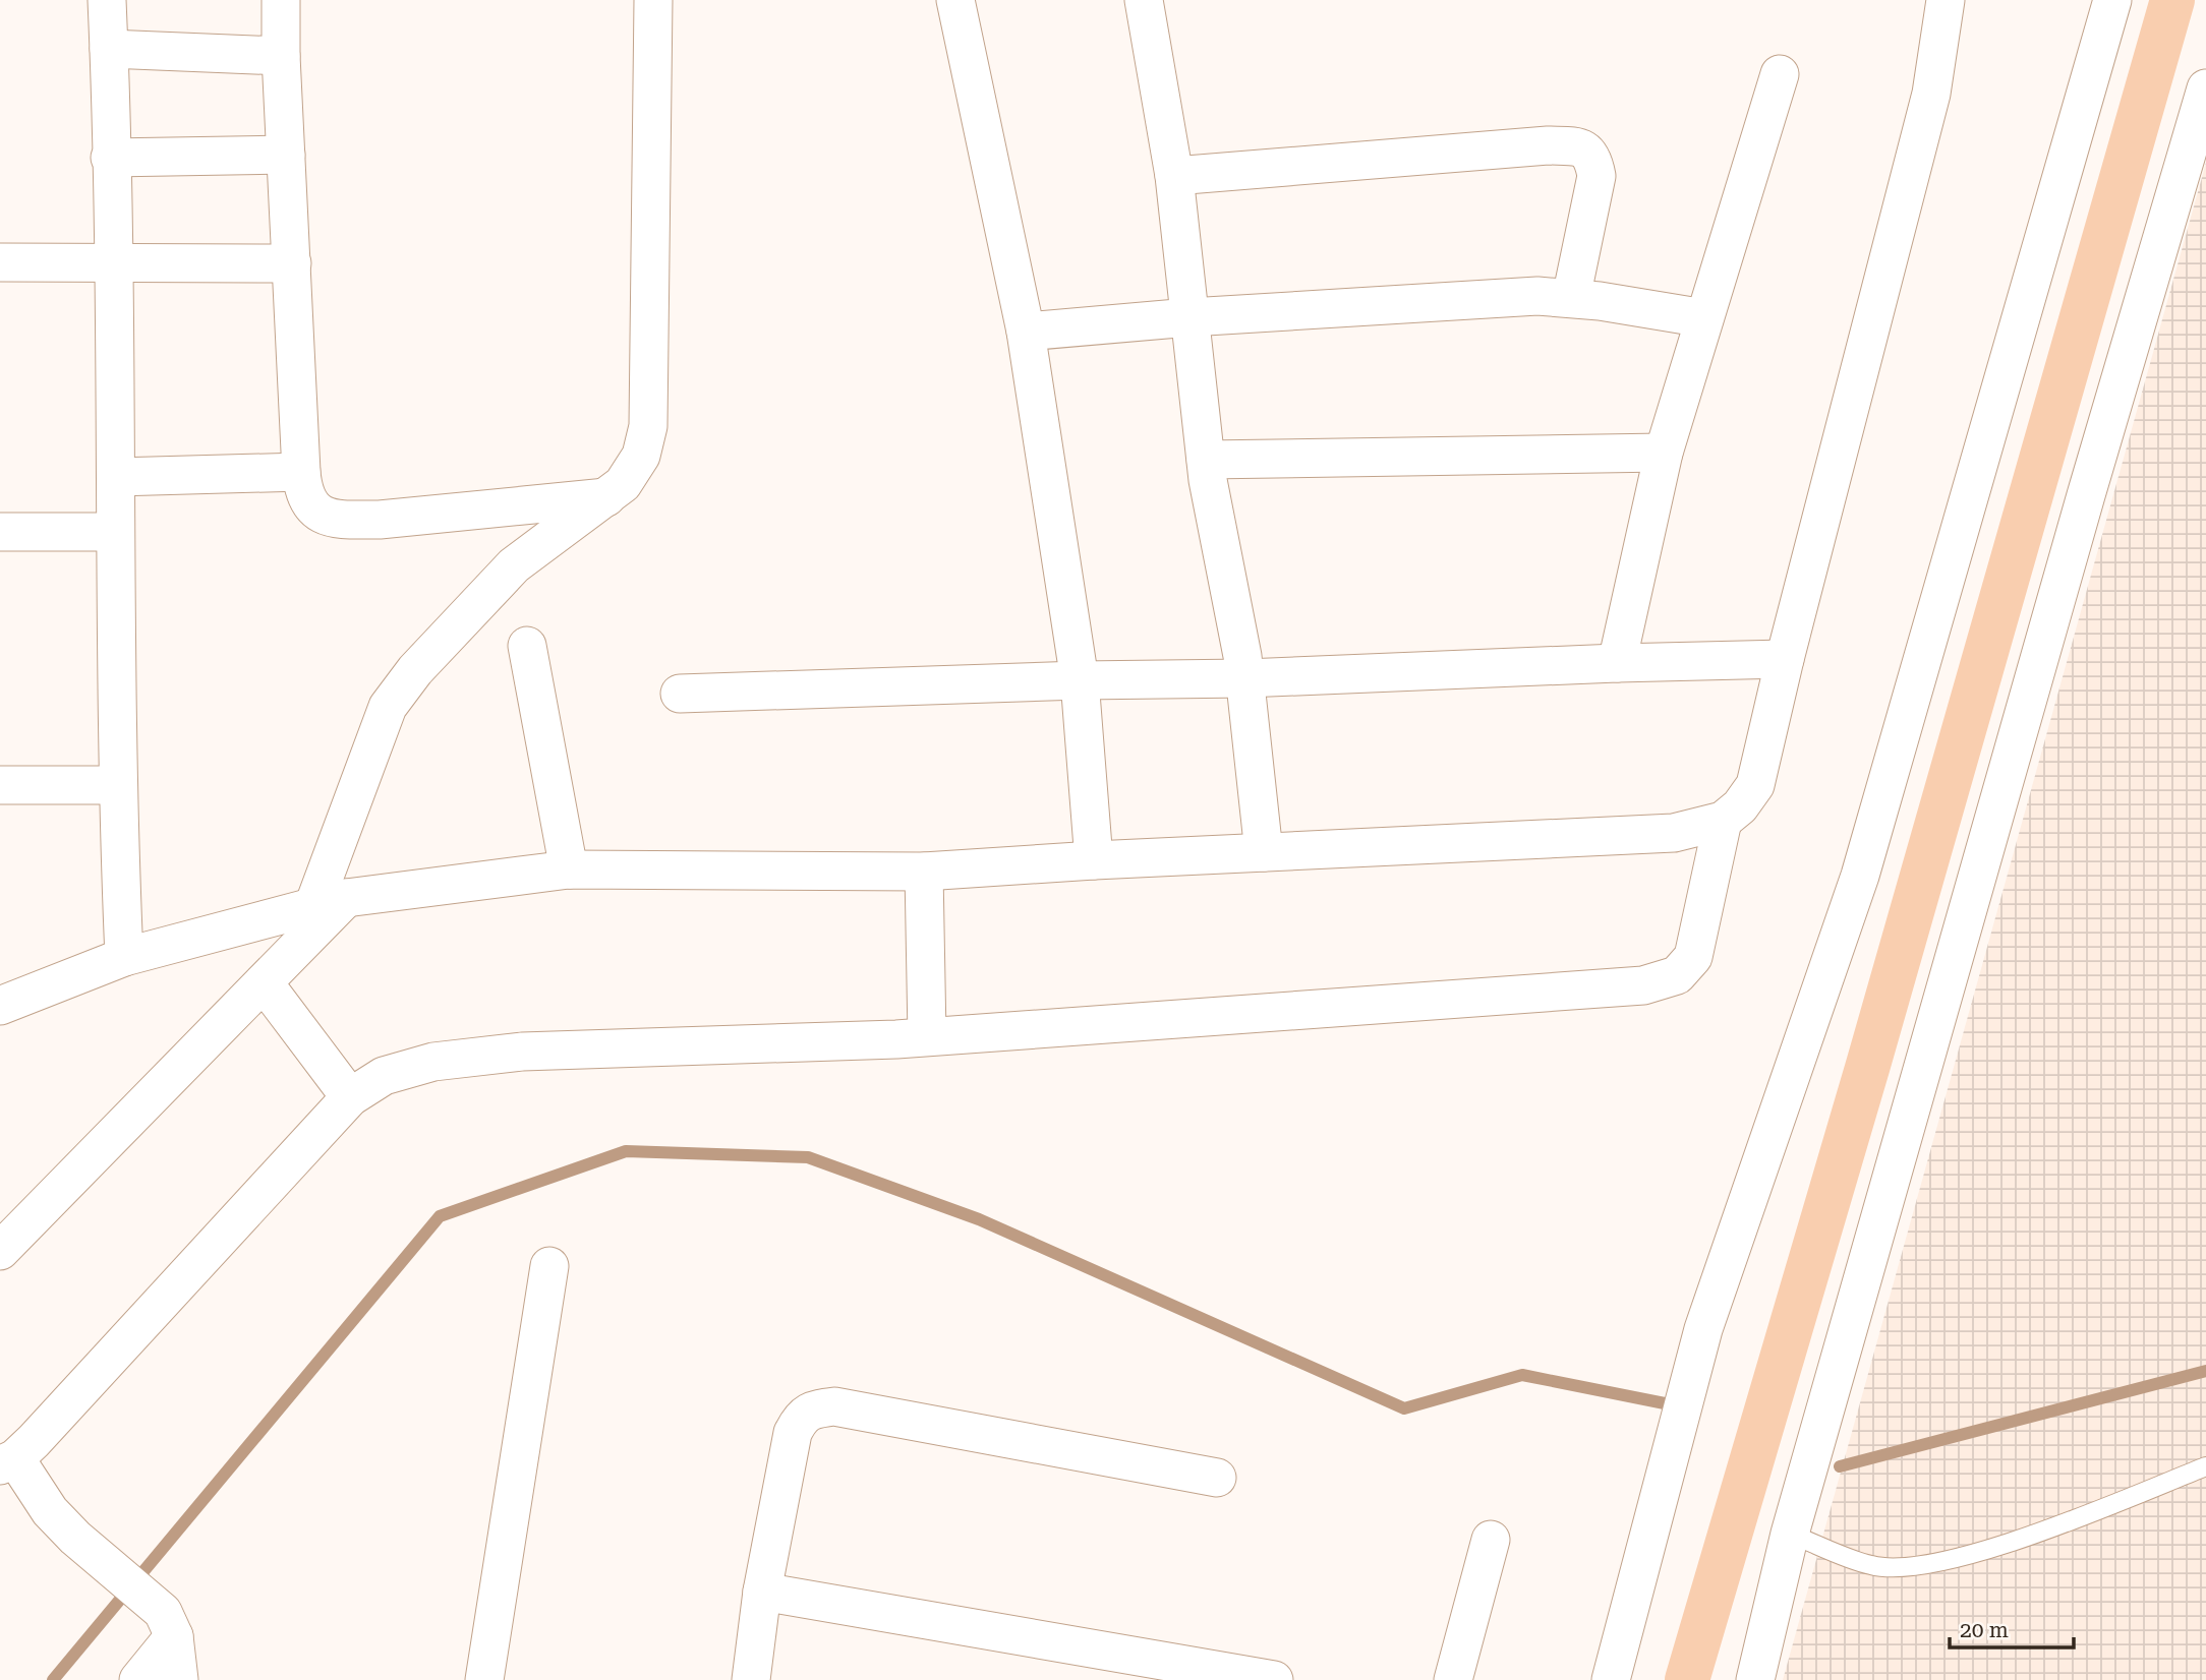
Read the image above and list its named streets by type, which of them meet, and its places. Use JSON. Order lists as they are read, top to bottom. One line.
{"scale_bar":"20 m"}
